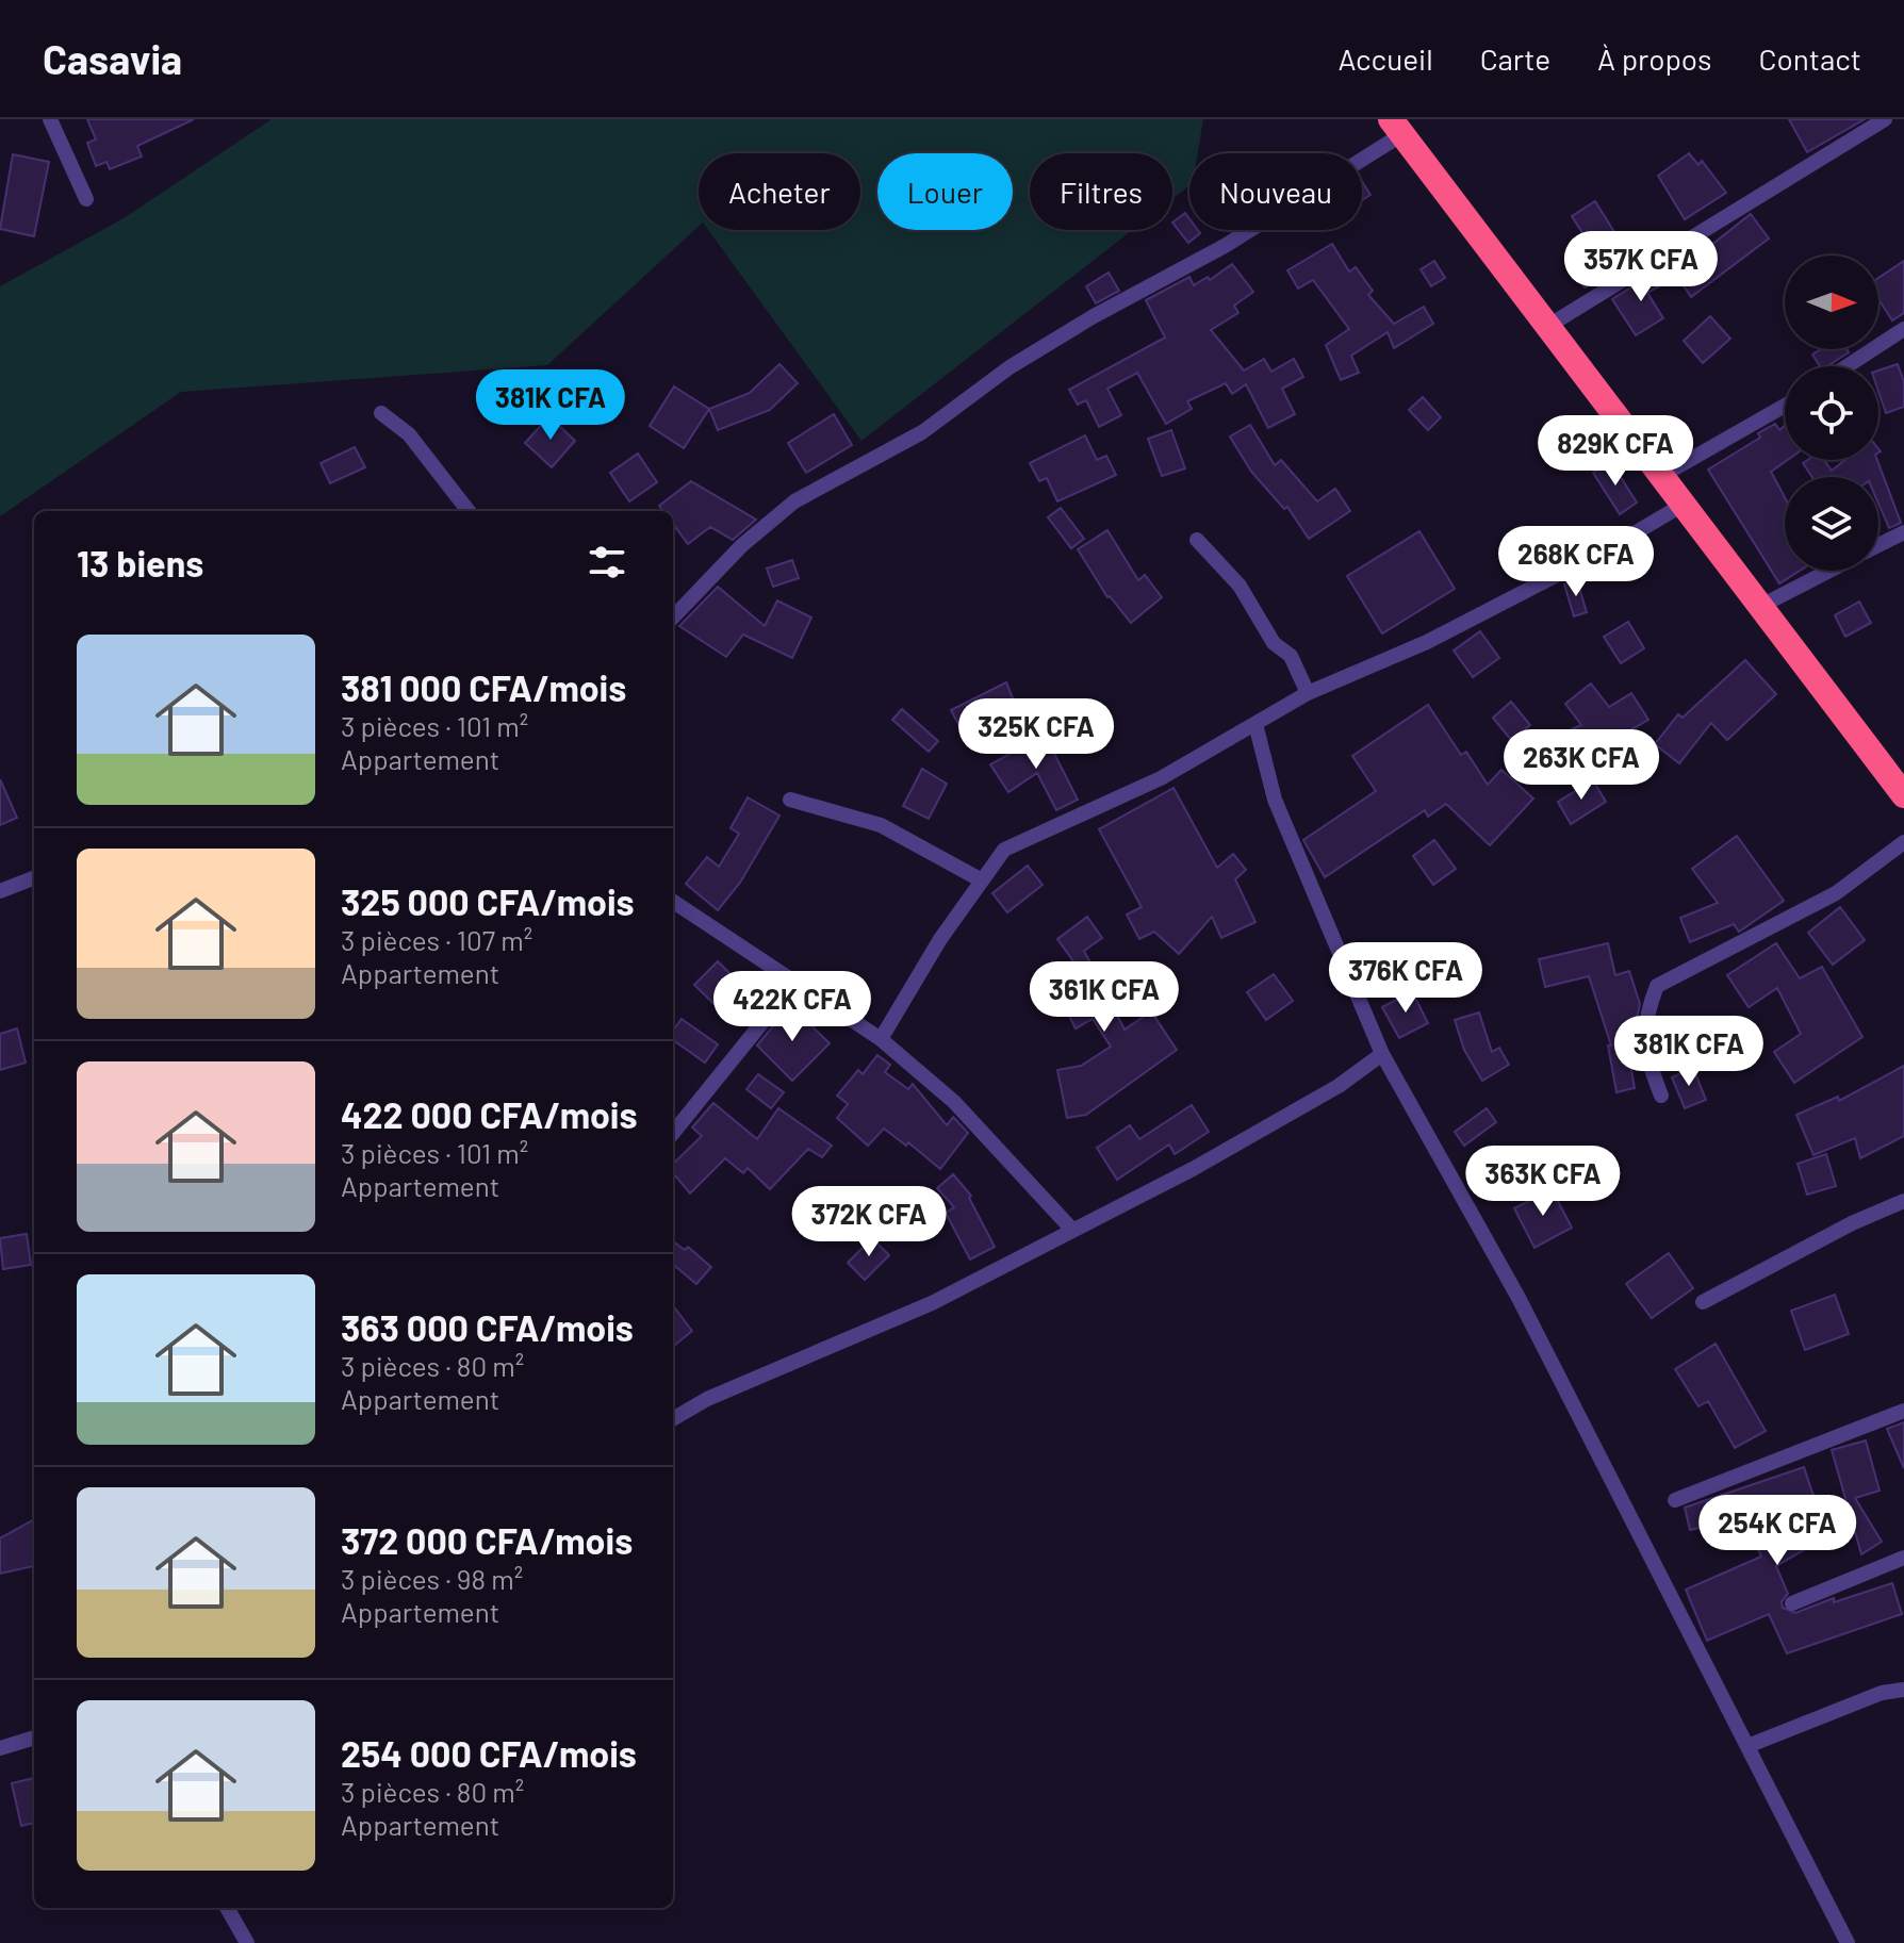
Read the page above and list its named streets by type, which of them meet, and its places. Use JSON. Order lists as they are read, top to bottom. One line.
{"north":"right","page":{"header":"Casavia","nav":["Accueil","Carte","À propos","Contact"],"chip":["Acheter","Louer","Filtres","Nouveau"],"price":["357K CFA","381K CFA","829K CFA","268K CFA","325K CFA","263K CFA","376K CFA","361K CFA","422K CFA","381K CFA","363K CFA","372K CFA","254K CFA"],"heading":"13 biens","list":[{"name":"381 000 CFA/mois","note":"3 pièces · 101 m² · Appartement"},{"name":"325 000 CFA/mois","note":"3 pièces · 107 m² · Appartement"},{"name":"422 000 CFA/mois","note":"3 pièces · 101 m² · Appartement"},{"name":"363 000 CFA/mois","note":"3 pièces · 80 m² · Appartement"},{"name":"372 000 CFA/mois","note":"3 pièces · 98 m² · Appartement"},{"name":"254 000 CFA/mois","note":"3 pièces · 80 m² · Appartement"}]}}
